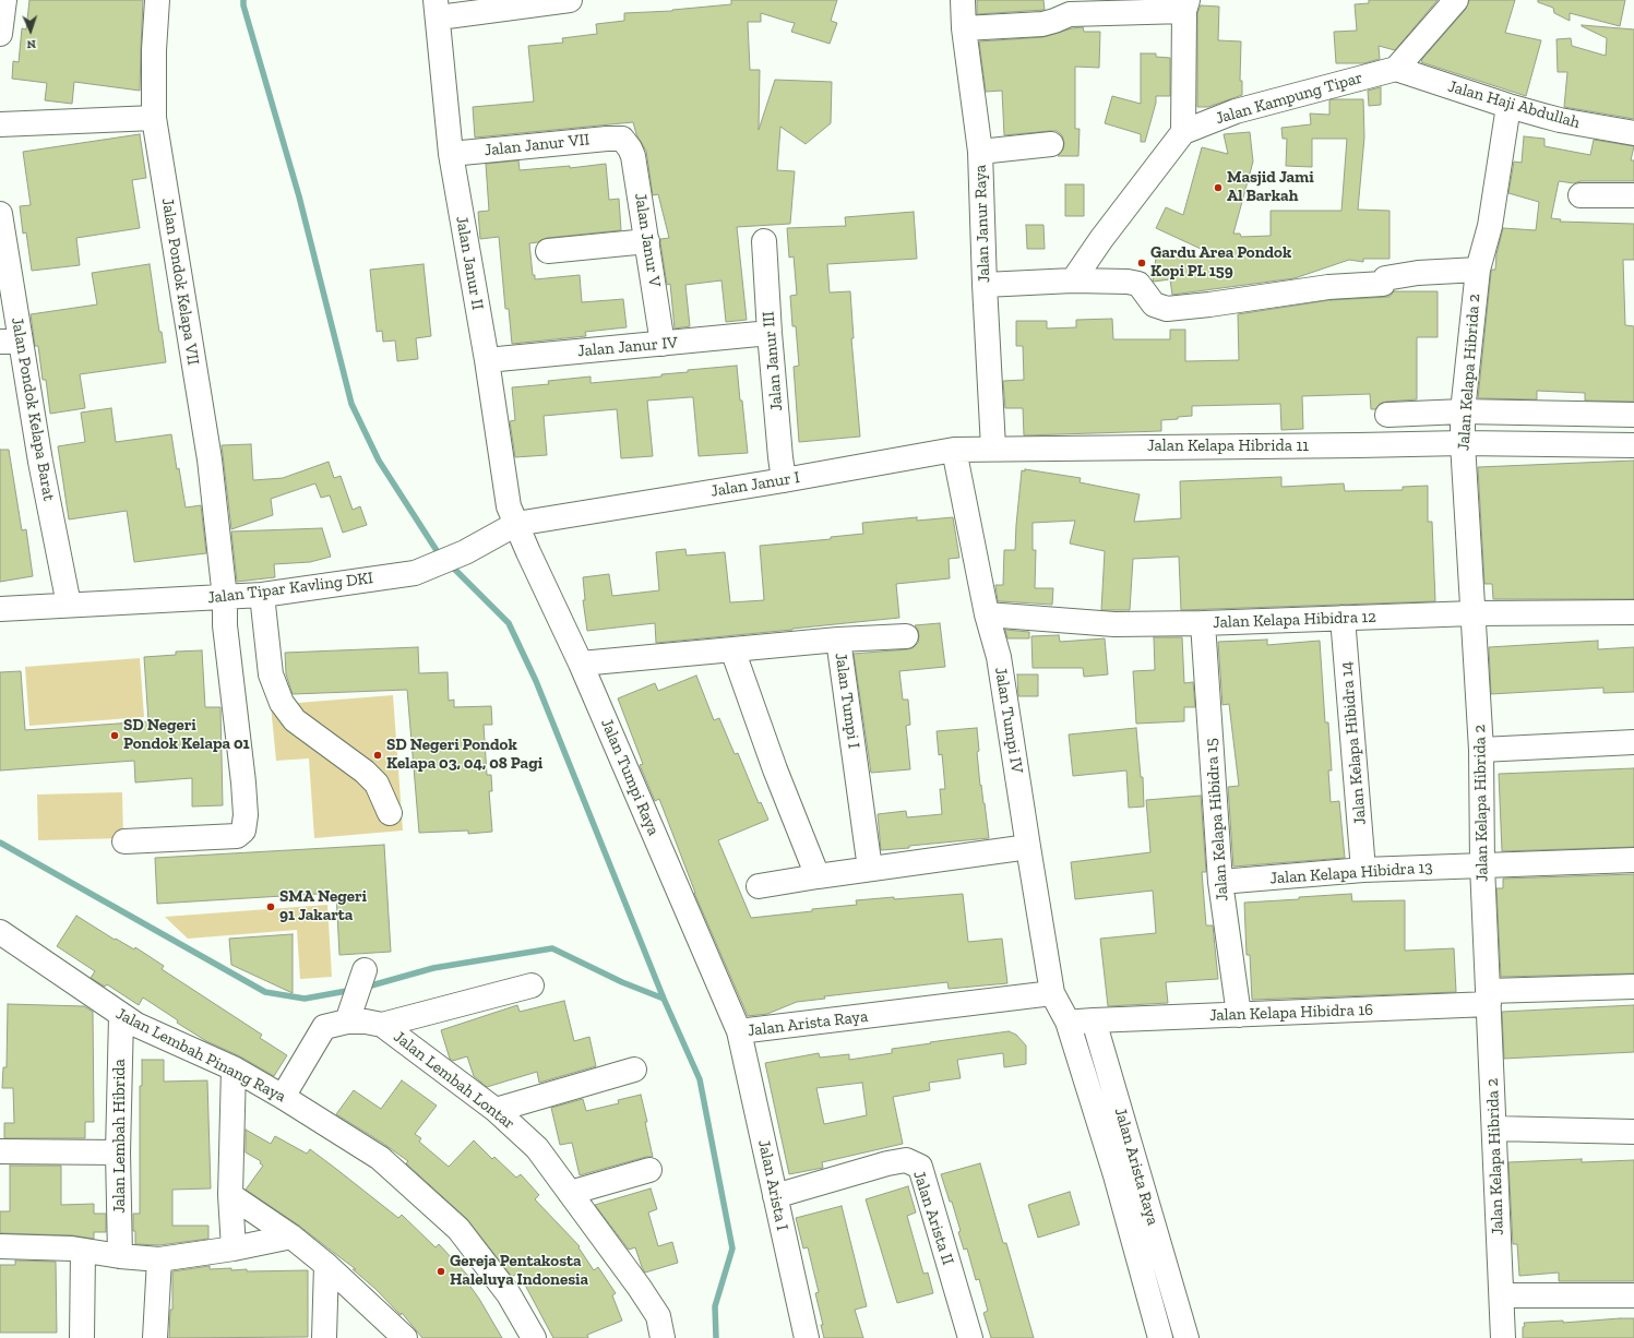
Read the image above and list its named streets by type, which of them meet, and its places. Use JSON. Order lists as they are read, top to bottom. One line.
{"streets":{"street":["Jalan Kampung Tipar","Jalan Haji Abdullah","Jalan Janur VII","Jalan Janur Raya","Jalan Janur V","Jalan Janur II","Jalan Pondok Kelapa VII","Jalan Janur IV","Jalan Janur III","Jalan Kelapa Hibrida 2","Jalan Pondok Kelapa Barat","Jalan Kelapa Hibrida 11","Jalan Janur I","Jalan Tipar Kavling DKI","Jalan Kelapa Hibidra 12","Jalan Tumpi I","Jalan Tumpi IV","Jalan Kelapa Hibidra 14","Jalan Tumpi Raya","Jalan Kelapa Hibidra 15","Jalan Kelapa Hibidra 13","Jalan Kelapa Hibidra 16","Jalan Arista Raya","Jalan Lembah Pinang Raya","Jalan Lembah Lontar","Jalan Lembah Hibrida","Jalan Arista I","Jalan Arista II"]},"crossings":[["Jalan Kampung Tipar","Jalan Haji Abdullah"],["Jalan Haji Abdullah","Jalan Kelapa Hibrida 2"],["Jalan Janur VII","Jalan Janur V"],["Jalan Janur VII","Jalan Janur II"],["Jalan Janur Raya","Jalan Kelapa Hibrida 11"],["Jalan Janur Raya","Jalan Janur I"],["Jalan Janur V","Jalan Janur IV"],["Jalan Janur II","Jalan Janur IV"],["Jalan Janur II","Jalan Janur I"],["Jalan Janur II","Jalan Tipar Kavling DKI"],["Jalan Janur II","Jalan Tumpi Raya"],["Jalan Pondok Kelapa VII","Jalan Tipar Kavling DKI"],["Jalan Janur IV","Jalan Janur III"],["Jalan Janur III","Jalan Janur I"],["Jalan Kelapa Hibrida 2","Jalan Kelapa Hibrida 11"],["Jalan Kelapa Hibrida 2","Jalan Kelapa Hibidra 12"],["Jalan Kelapa Hibrida 2","Jalan Kelapa Hibidra 13"],["Jalan Kelapa Hibrida 2","Jalan Kelapa Hibidra 16"],["Jalan Pondok Kelapa Barat","Jalan Tipar Kavling DKI"],["Jalan Kelapa Hibrida 11","Jalan Janur I"],["Jalan Janur I","Jalan Tipar Kavling DKI"],["Jalan Janur I","Jalan Tumpi IV"],["Jalan Janur I","Jalan Tumpi Raya"],["Jalan Tipar Kavling DKI","Jalan Tumpi Raya"],["Jalan Kelapa Hibidra 12","Jalan Tumpi IV"],["Jalan Kelapa Hibidra 12","Jalan Kelapa Hibidra 14"],["Jalan Kelapa Hibidra 12","Jalan Kelapa Hibidra 15"],["Jalan Tumpi I","Jalan Tumpi Raya"],["Jalan Tumpi IV","Jalan Arista Raya"],["Jalan Kelapa Hibidra 14","Jalan Kelapa Hibidra 13"],["Jalan Tumpi Raya","Jalan Arista Raya"],["Jalan Tumpi Raya","Jalan Arista I"],["Jalan Kelapa Hibidra 15","Jalan Kelapa Hibidra 13"],["Jalan Kelapa Hibidra 15","Jalan Kelapa Hibidra 16"],["Jalan Kelapa Hibidra 16","Jalan Arista Raya"],["Jalan Arista Raya","Jalan Arista I"],["Jalan Lembah Pinang Raya","Jalan Lembah Lontar"],["Jalan Lembah Pinang Raya","Jalan Lembah Hibrida"],["Jalan Arista I","Jalan Arista II"]],"places":["Masjid Jami Al Barkah","Gardu Area Pondok Kopi PL 159","SD Negeri Pondok Kelapa 01","SD Negeri Pondok Kelapa 03, 04, 08 Pagi","SMA Negeri 91 Jakarta","Gereja Pentakosta Haleluya Indonesia"],"north":"bottom"}
